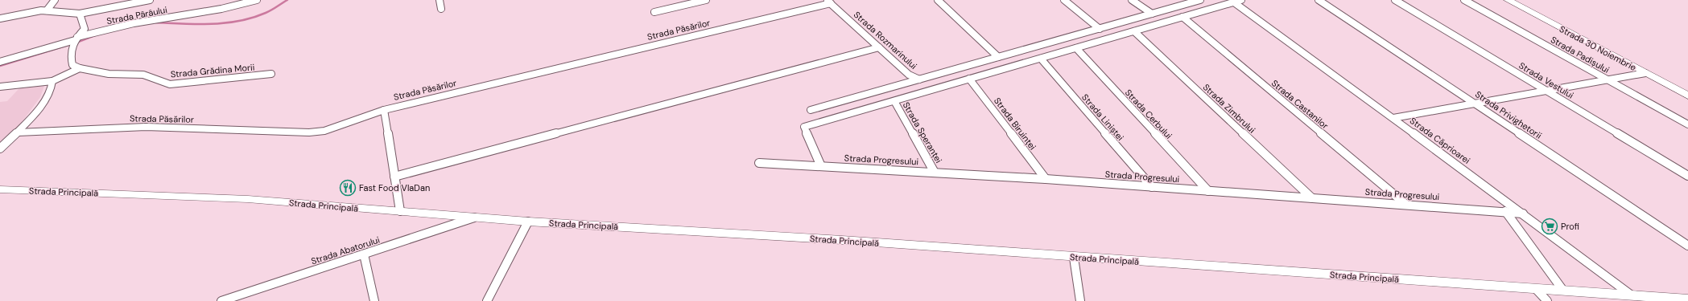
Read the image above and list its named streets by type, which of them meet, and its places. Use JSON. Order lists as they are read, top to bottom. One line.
{"streets":{"main road":["Strada 30 Noiembrie","Strada Principală"],"street":["Strada Pârâului","Strada Păsărilor","Strada Rozmarinului","Strada Padișului","Strada Grădina Morii","Strada Vestului","Strada Castanilor","Strada Zimbrului","Strada Cerbului","Strada Privighetorii","Strada Liniștei","Strada Biruinței","Strada Speranței","Strada Căprioarei","Strada Progresului","Strada Abatorului"]},"crossings":[["Strada Păsărilor","Strada Rozmarinului"],["Strada Castanilor","Strada Progresului"],["Strada Zimbrului","Strada Progresului"],["Strada Cerbului","Strada Progresului"],["Strada Liniștei","Strada Progresului"],["Strada Biruinței","Strada Progresului"],["Strada Speranței","Strada Progresului"],["Strada Căprioarei","Strada Progresului"],["Strada Căprioarei","Strada Principală"],["Strada Principală","Strada Abatorului"]],"places":{"restaurant":["Fast Food VlaDan"],"supermarket":["Profi"]}}
